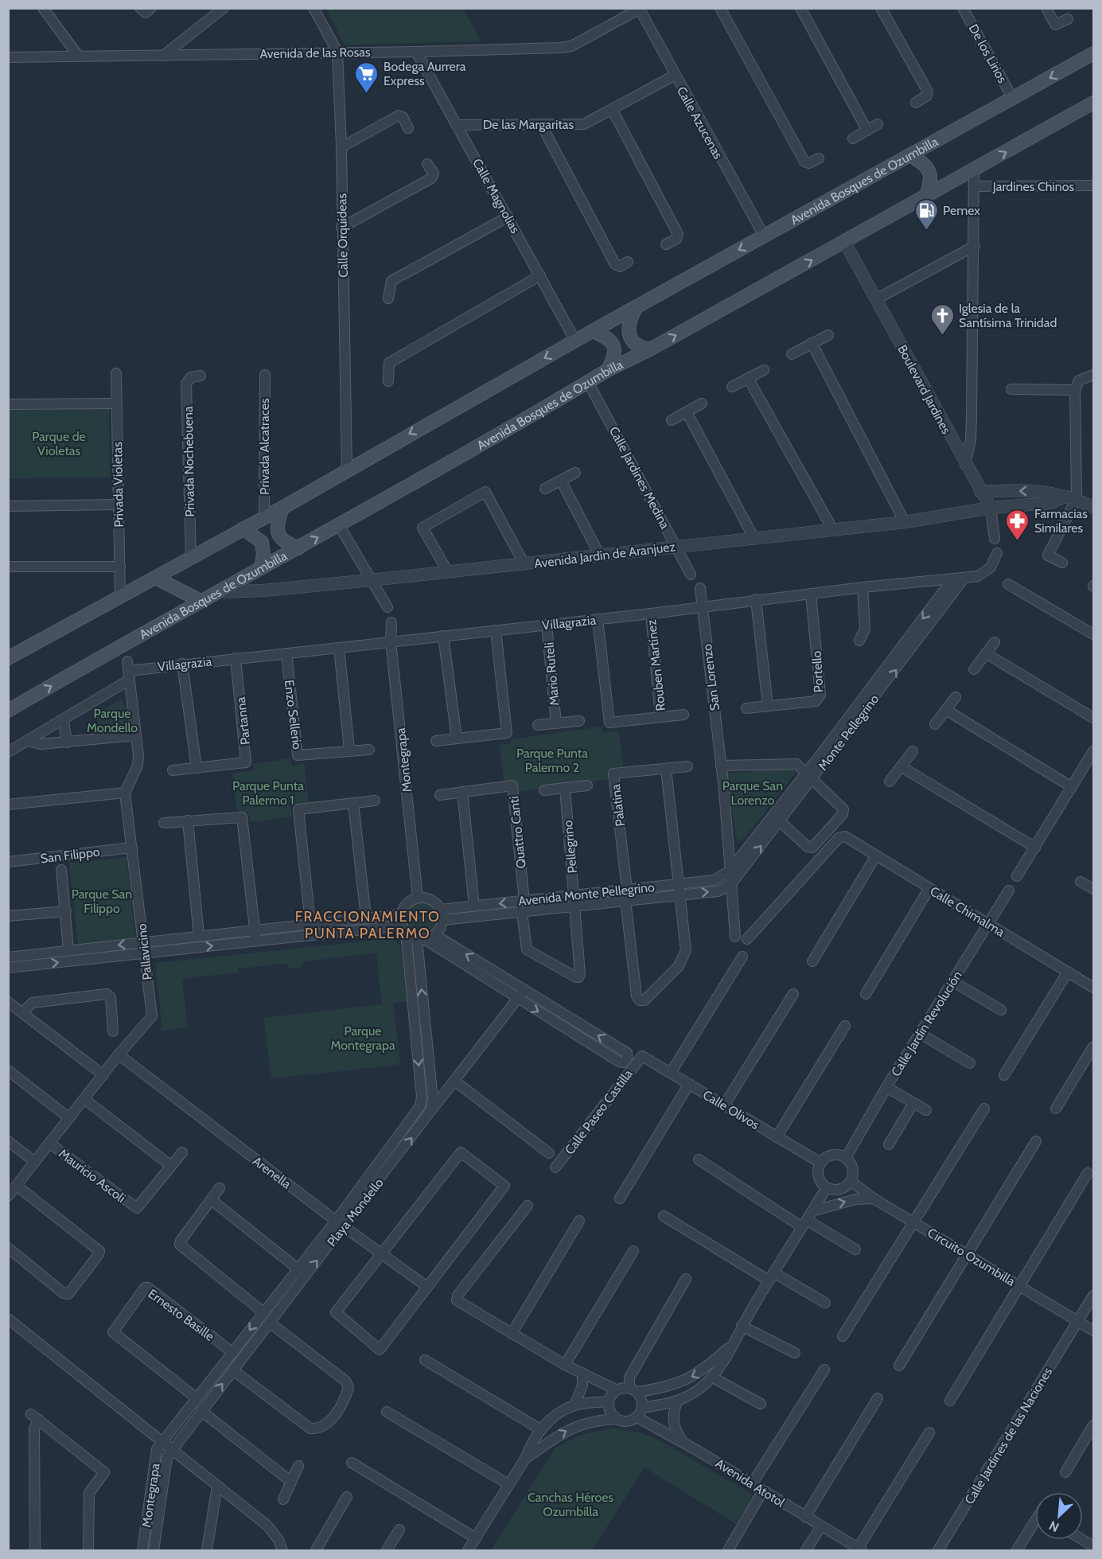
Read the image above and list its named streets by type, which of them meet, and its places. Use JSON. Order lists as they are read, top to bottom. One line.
{"streets":{"main road":["Avenida Bosques de Ozumbilla"],"street":["Avenida de las Rosas","De los Lirios","Calle Azucenas","De las Margaritas","Jardines Chinos","Calle Magnolias","Calle Orquídeas","Boulevard Jardines","Privada Alcatraces","Privada Nochebuena","Calle Jardines Medina","Privada Violetas","Avenida Jardín de Aranjuez","Villagrazia","Rouben Martínez","Portello","Mario Ruteli","San Lorenzo","Enzo Sellerio","Partanna","Monte Pellegrino","Montegrapa","Palatina","Quattro Canti","Pellegrino","San Filippo","Avenida Monte Pellegrino","Calle Chimalma","Pallavicino","Calle Jardín Revolución","Calle Olivos","Calle Paseo Castilla","Arenella","Mauricio Ascoli","Playa Mondello","Circuito Ozumbilla","Ernesto Basille","Calle Jardines de las Naciones","Avenida Atotol"]},"crossings":[["Avenida de las Rosas","Calle Azucenas"],["Avenida de las Rosas","Calle Magnolias"],["Avenida de las Rosas","Calle Orquídeas"],["De los Lirios","Avenida Bosques de Ozumbilla"],["Calle Azucenas","De las Margaritas"],["Calle Azucenas","Avenida Bosques de Ozumbilla"],["De las Margaritas","Calle Magnolias"],["Avenida Bosques de Ozumbilla","Calle Magnolias"],["Avenida Bosques de Ozumbilla","Calle Orquídeas"],["Avenida Bosques de Ozumbilla","Boulevard Jardines"],["Avenida Bosques de Ozumbilla","Privada Alcatraces"],["Avenida Bosques de Ozumbilla","Privada Nochebuena"],["Avenida Bosques de Ozumbilla","Calle Jardines Medina"],["Avenida Bosques de Ozumbilla","Privada Violetas"],["Avenida Bosques de Ozumbilla","Avenida Jardín de Aranjuez"],["Boulevard Jardines","Avenida Jardín de Aranjuez"],["Calle Jardines Medina","Avenida Jardín de Aranjuez"],["Villagrazia","Rouben Martínez"],["Villagrazia","Portello"],["Villagrazia","Mario Ruteli"],["Villagrazia","San Lorenzo"],["Villagrazia","Enzo Sellerio"],["Villagrazia","Partanna"],["Villagrazia","Monte Pellegrino"],["Villagrazia","Montegrapa"],["San Lorenzo","Monte Pellegrino"],["San Lorenzo","Avenida Monte Pellegrino"],["Monte Pellegrino","Avenida Monte Pellegrino"],["Montegrapa","Avenida Monte Pellegrino"],["Montegrapa","Playa Mondello"],["Palatina","Avenida Monte Pellegrino"],["Quattro Canti","Avenida Monte Pellegrino"],["Pellegrino","Avenida Monte Pellegrino"],["San Filippo","Pallavicino"],["Avenida Monte Pellegrino","Playa Mondello"],["Calle Chimalma","Calle Jardín Revolución"],["Pallavicino","Arenella"],["Pallavicino","Mauricio Ascoli"],["Calle Jardín Revolución","Calle Olivos"],["Calle Jardín Revolución","Circuito Ozumbilla"],["Calle Olivos","Calle Paseo Castilla"],["Calle Olivos","Circuito Ozumbilla"],["Arenella","Playa Mondello"],["Playa Mondello","Ernesto Basille"],["Circuito Ozumbilla","Calle Jardines de las Naciones"]],"districts":["FRACCIONAMIENTO PUNTA PALERMO"],"parks":["Parque de Violetas","Parque Mondello","Parque Punta Palermo 2","Parque Punta Palermo 1","Parque San Lorenzo","Parque San Filippo","Parque Montegrapa","Canchas Héroes Ozumbilla"],"places":{"supermarket":["Bodega Aurrera Express"],"fuel station":["Pemex"],"church":["Iglesia de la Santísima Trinidad"],"pharmacy":["Farmacias Similares"]},"north":"bottom left"}
